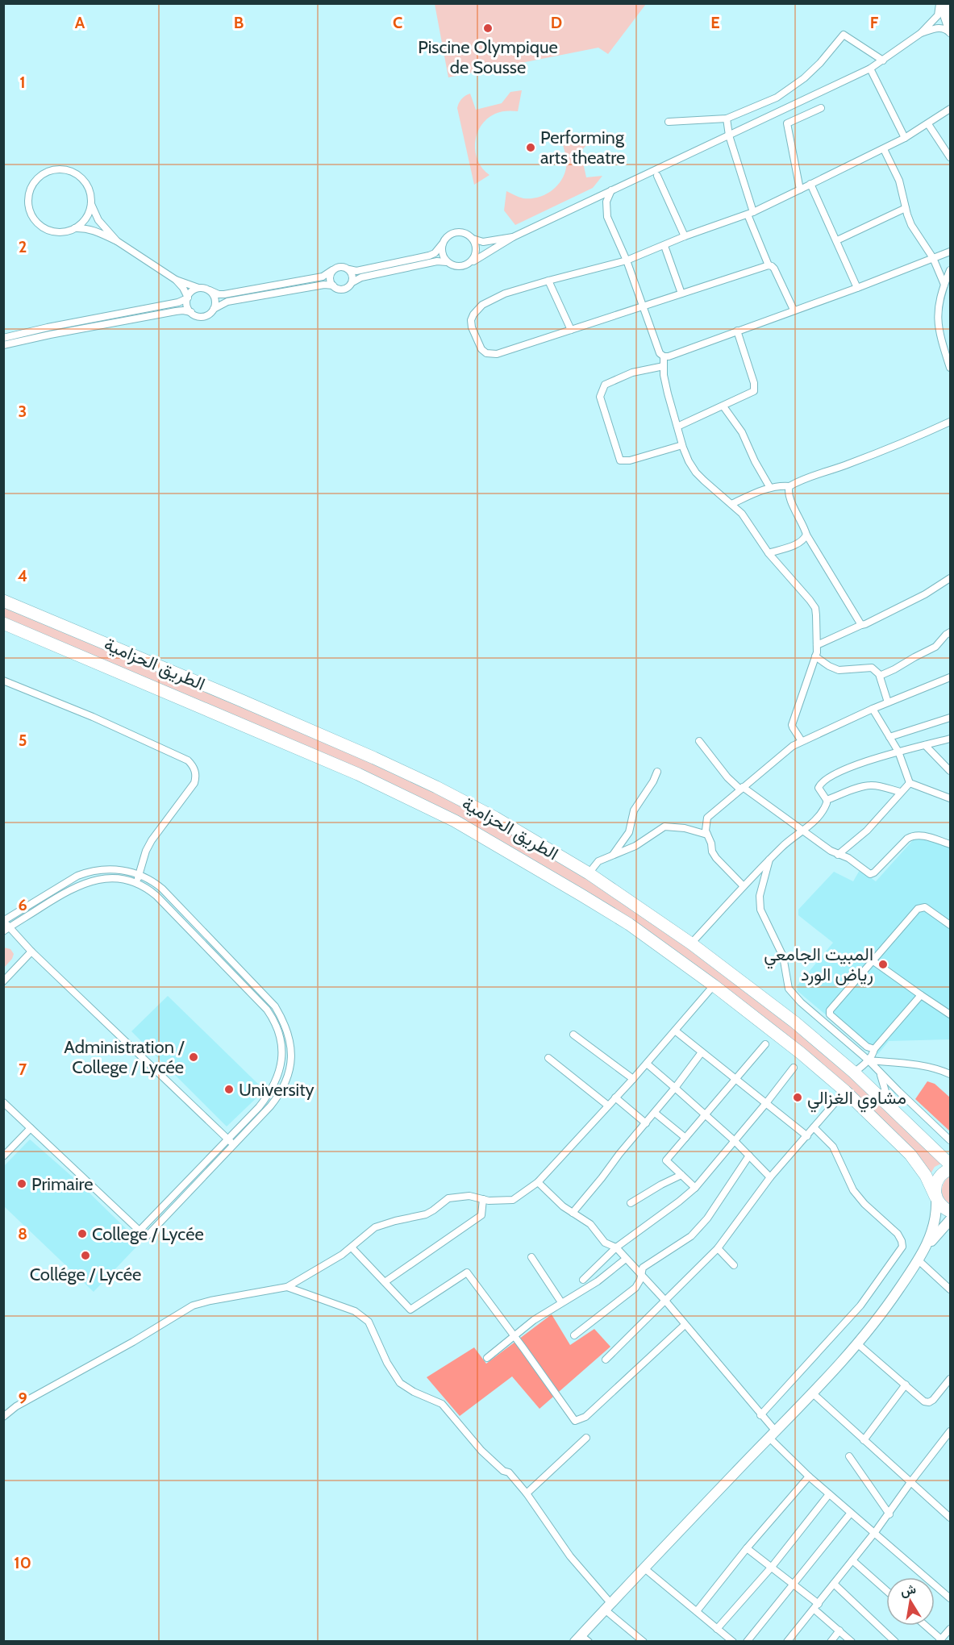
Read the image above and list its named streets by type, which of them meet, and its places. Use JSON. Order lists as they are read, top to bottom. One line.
{"streets":{"highway":["الطريق الحزامية"]},"places":["Piscine Olympique de Sousse","Performing arts theatre","المبيت الجامعي رياض الورد","Administration / College / Lycée","University","مشاوي الغزالي","Primaire","College / Lycée","Collége / Lycée"],"north":"top","grid":{"columns":["A","B","C","D","E","F"],"rows":["1","2","3","4","5","6","7","8","9","10"]}}
